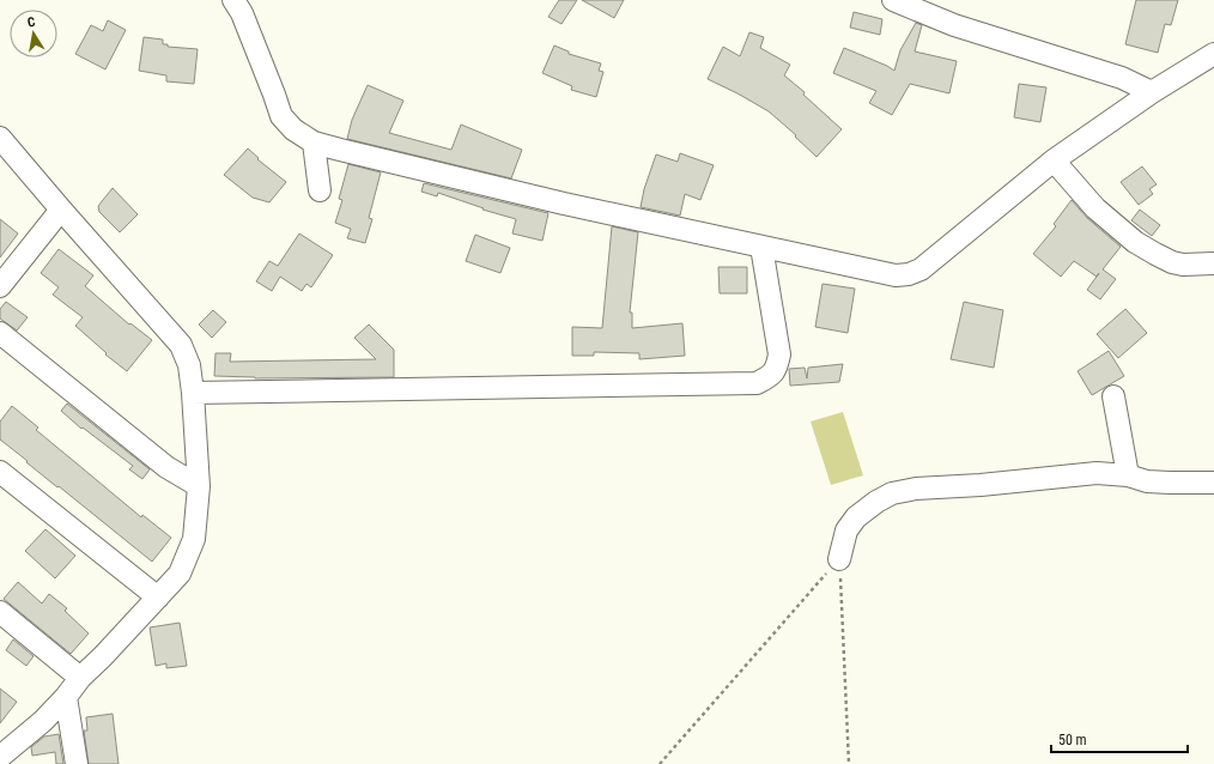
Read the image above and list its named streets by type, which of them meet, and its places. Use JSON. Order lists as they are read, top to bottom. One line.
{"scale_bar":"50 m","north":"top"}
